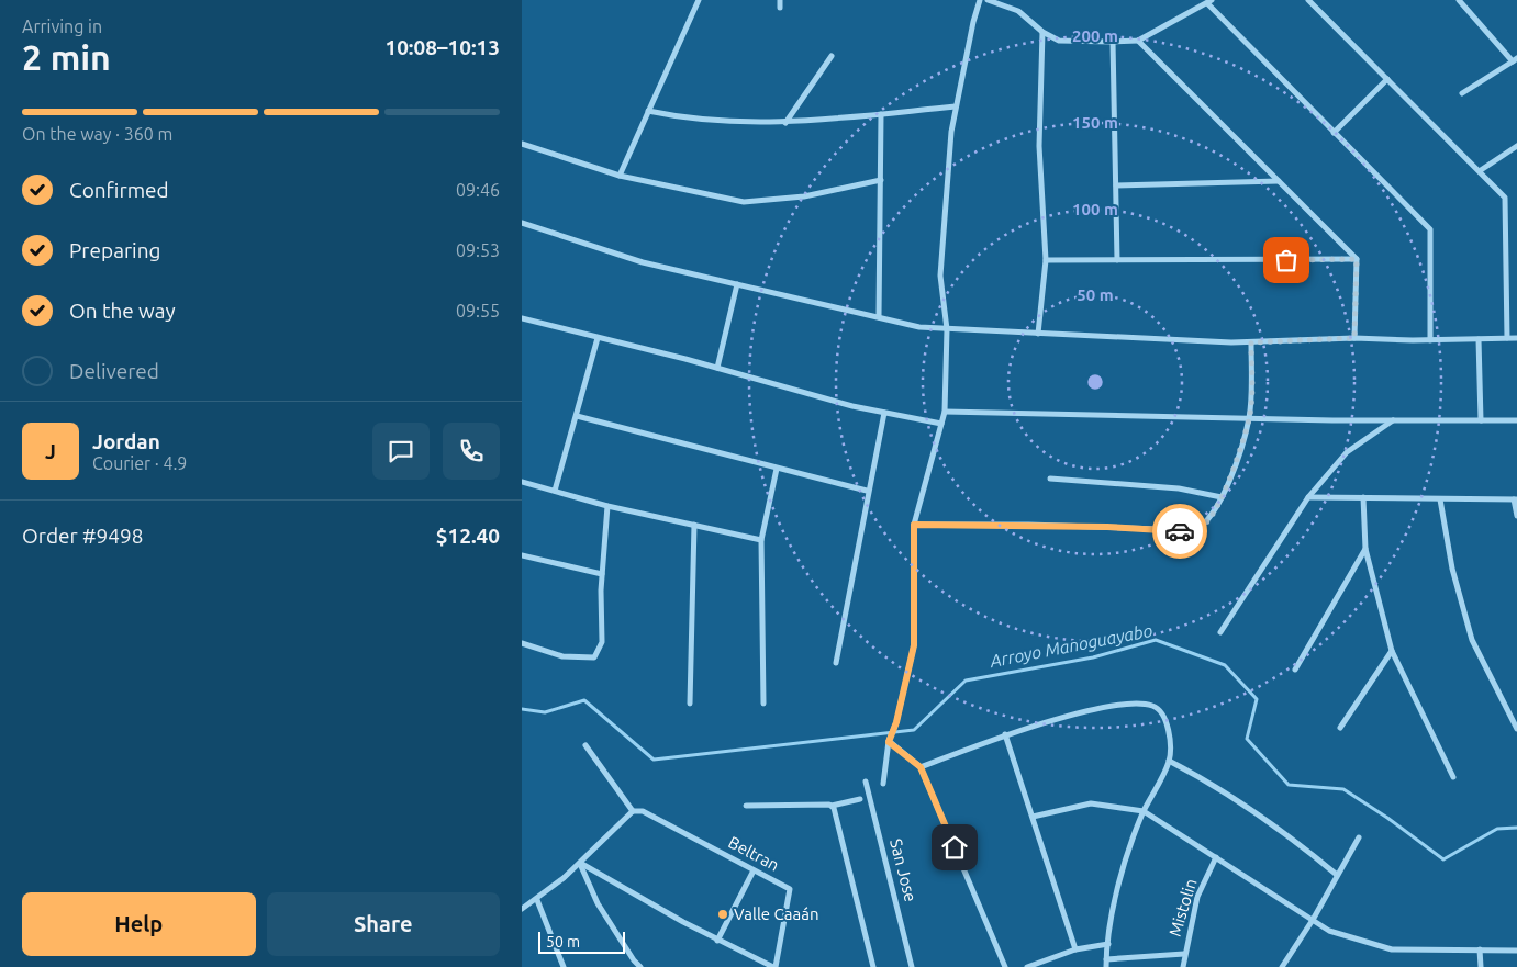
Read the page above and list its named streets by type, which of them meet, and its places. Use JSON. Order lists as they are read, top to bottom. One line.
{"streets":{"street":["Beltran","San Jose","Mistolin"]},"water":["Arroyo Manoguayabo"],"places":["Valle Caaán"],"scale_bar":"50 m","page":{"heading":["2 min","Arriving in","10:08–10:13"],"panel":["Jordan","Courier · 4.9","Order #9498","$12.40"],"bar":"On the way · 360 m","list":[["Confirmed","09:46"],["Preparing","09:53"],["On the way","09:55"],"Delivered"],"round":"J","buttons":["Help","Share"],"scale":"50 m"},"rings":["200 m","150 m","100 m","50 m"]}
